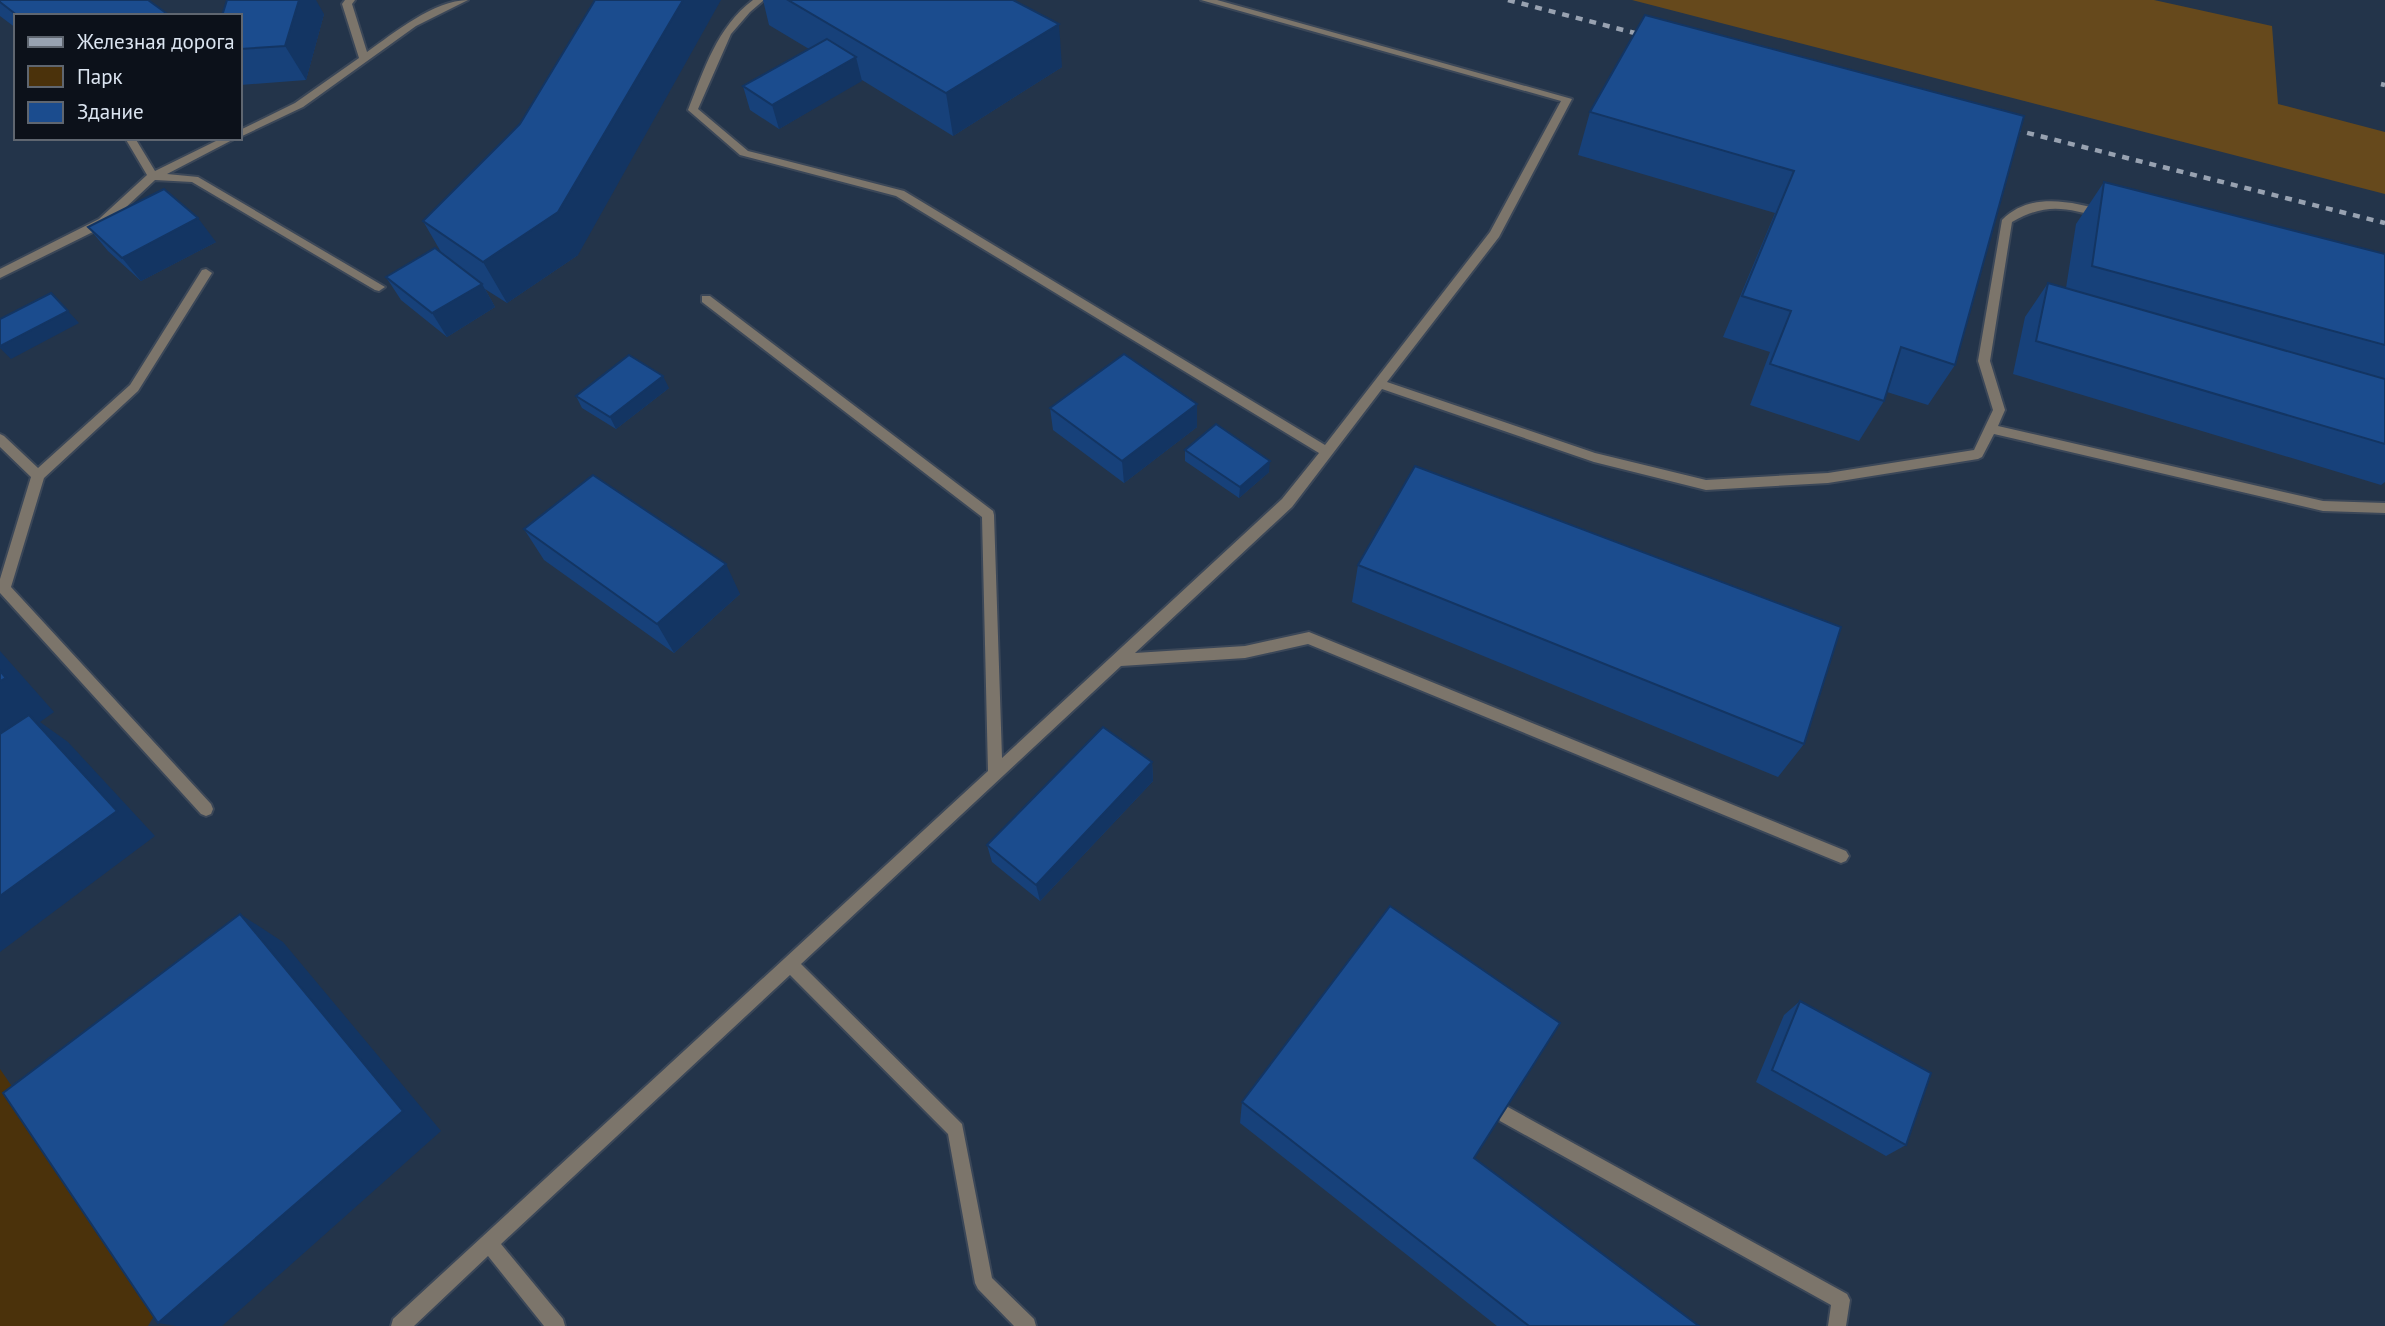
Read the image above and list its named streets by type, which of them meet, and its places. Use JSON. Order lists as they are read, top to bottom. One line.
{"legend":["Железная дорога","Парк","Здание"]}
